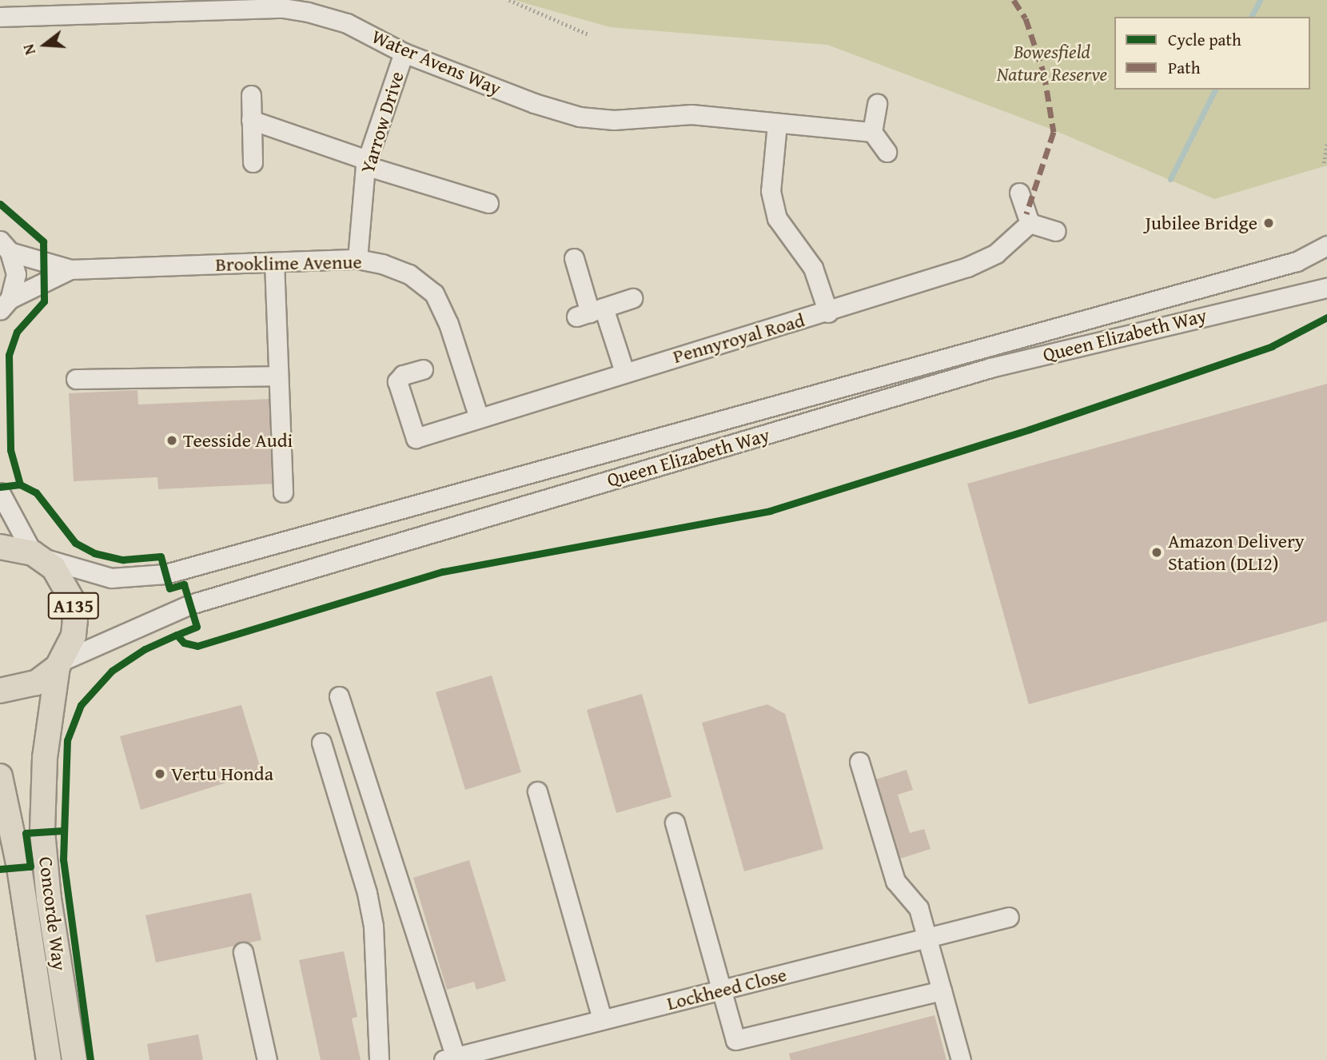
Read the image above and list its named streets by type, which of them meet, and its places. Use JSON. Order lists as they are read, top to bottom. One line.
{"streets":{"main road":["A135","Concorde Way"],"street":["Water Avens Way","Yarrow Drive","Brooklime Avenue","Queen Elizabeth Way","Pennyroyal Road","Lockheed Close"]},"crossings":[["Water Avens Way","Yarrow Drive"],["Yarrow Drive","Brooklime Avenue"],["Brooklime Avenue","Pennyroyal Road"],["Queen Elizabeth Way","A135"],["Queen Elizabeth Way","Concorde Way"],["A135","Concorde Way"]],"parks":["Bowesfield Nature Reserve"],"places":["Jubilee Bridge","Teesside Audi","Amazon Delivery Station (DLI2)","Vertu Honda"],"legend":["Cycle path","Path"],"north":"left"}
